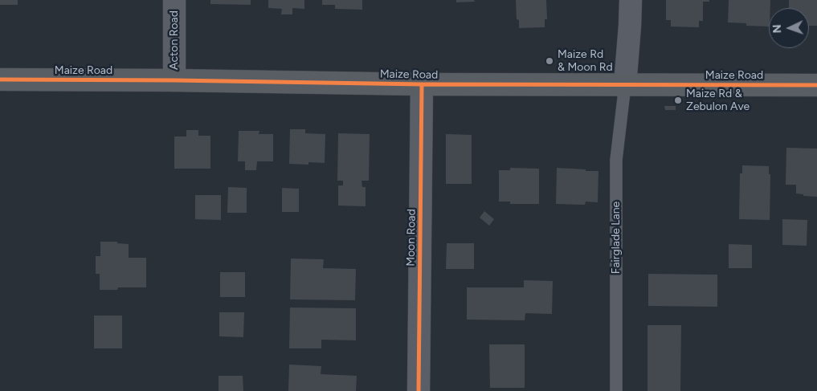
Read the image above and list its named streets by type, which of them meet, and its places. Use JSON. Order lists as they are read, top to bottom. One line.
{"streets":{"street":["Acton Road","Maize Road","Moon Road"],"lane":["Fairglade Lane"]},"crossings":[["Acton Road","Maize Road"],["Maize Road","Moon Road"],["Maize Road","Fairglade Lane"]],"places":["Maize Rd & Moon Rd","Maize Rd & Zebulon Ave"],"north":"left"}
